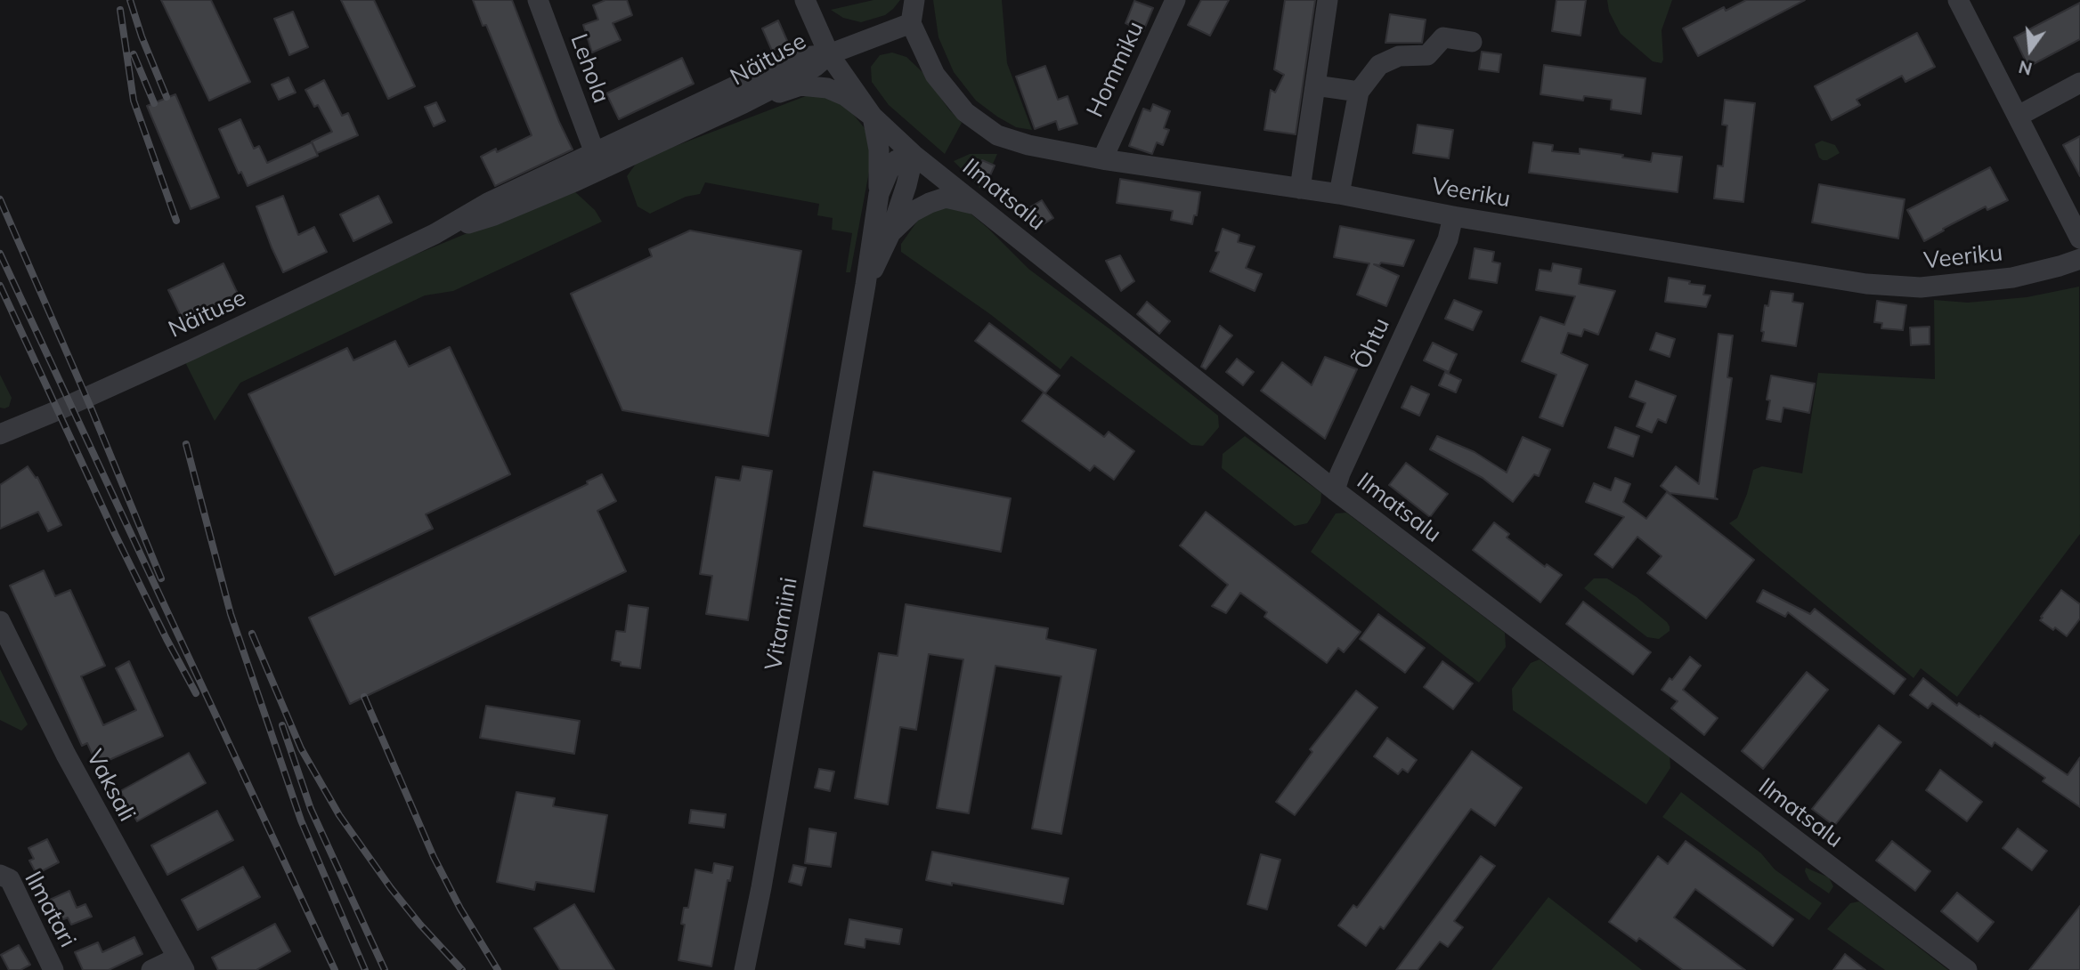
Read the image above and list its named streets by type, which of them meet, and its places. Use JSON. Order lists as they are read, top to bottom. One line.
{"streets":{"street":["Näituse","Lehola","Hommiku","Veeriku","Ilmatsalu","Õhtu","Vitamiini","Vaksali","Ilmatari"]},"crossings":[["Näituse","Lehola"],["Näituse","Ilmatsalu"],["Hommiku","Veeriku"],["Veeriku","Õhtu"],["Ilmatsalu","Õhtu"],["Ilmatsalu","Vitamiini"]],"north":"bottom"}
